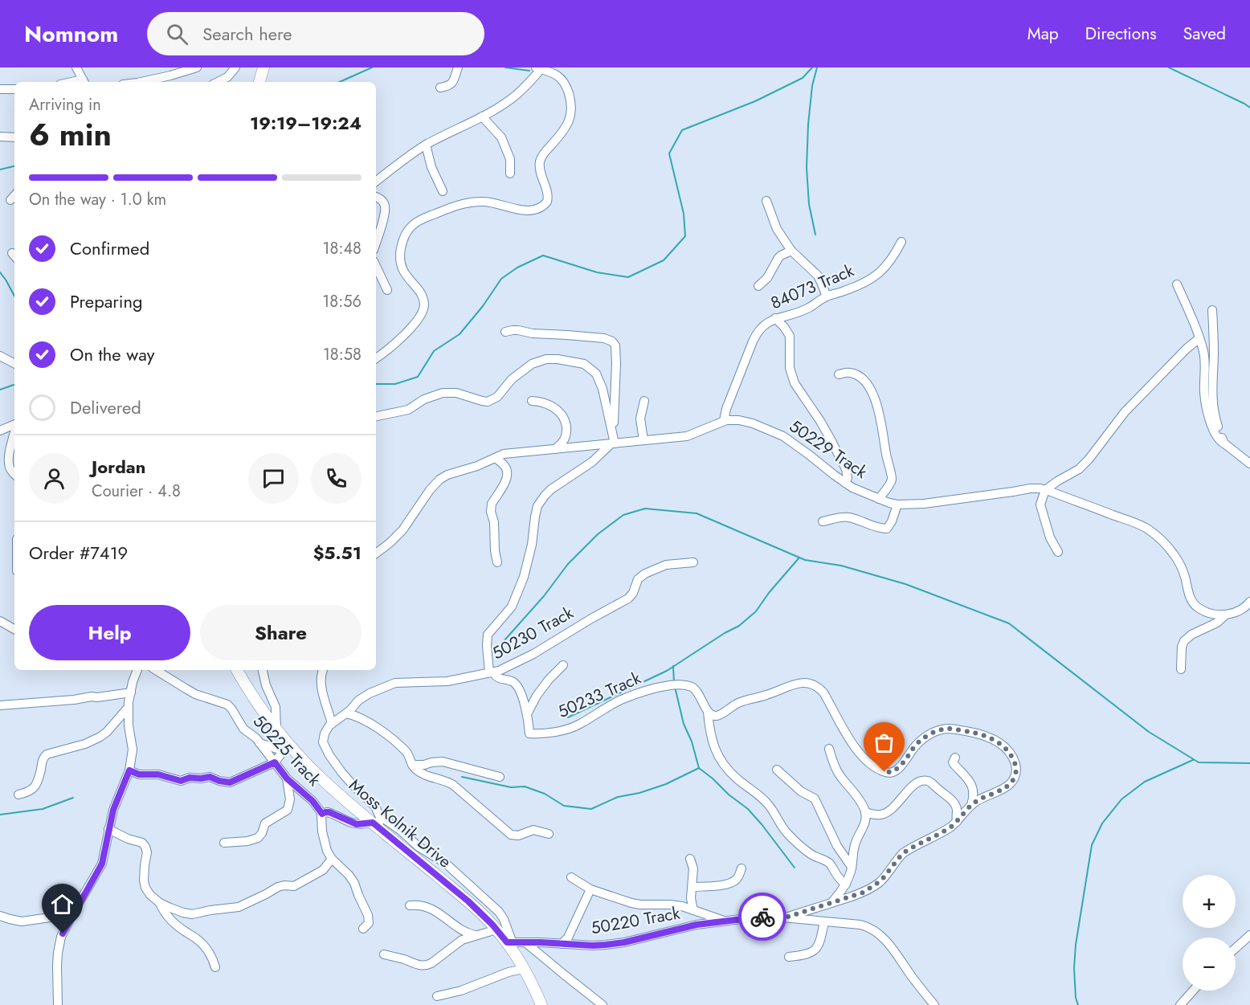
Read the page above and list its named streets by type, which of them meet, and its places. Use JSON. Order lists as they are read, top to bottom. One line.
{"streets":{"main road":["Moss Kolnik Drive"],"street":["84073 Track","50229 Track","50230 Track","50233 Track","50225 Track","50220 Track"]},"crossings":[["84073 Track","50229 Track"],["Moss Kolnik Drive","50220 Track"]],"page":{"header":"Nomnom","search":"Search here","nav":["Map","Directions","Saved"],"heading":["6 min","Arriving in","19:19–19:24"],"panel":["Jordan","Courier · 4.8","Order #7419","$5.51"],"bar":"On the way · 1.0 km","list":[["Confirmed","18:48"],["Preparing","18:56"],["On the way","18:58"],"Delivered"],"buttons":["Help","Share"],"map_buttons":["+","−"]}}
